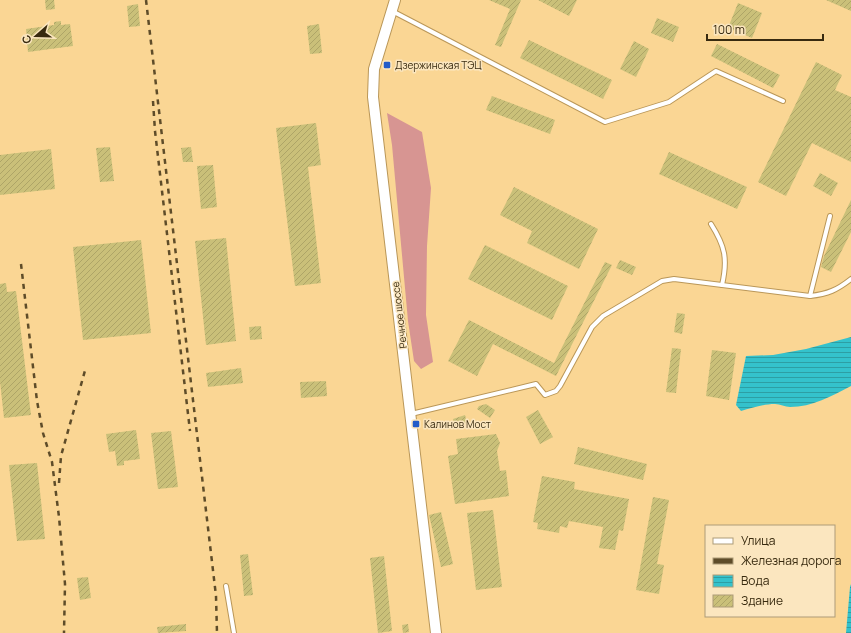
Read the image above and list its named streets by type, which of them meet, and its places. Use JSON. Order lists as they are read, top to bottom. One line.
{"streets":{"street":["Речное шоссе"]},"places":{"transit":["Дзержинская ТЭЦ","Калинов Мост"]},"legend":["Улица","Железная дорога","Вода","Здание"],"scale_bar":"100 m","north":"left"}
